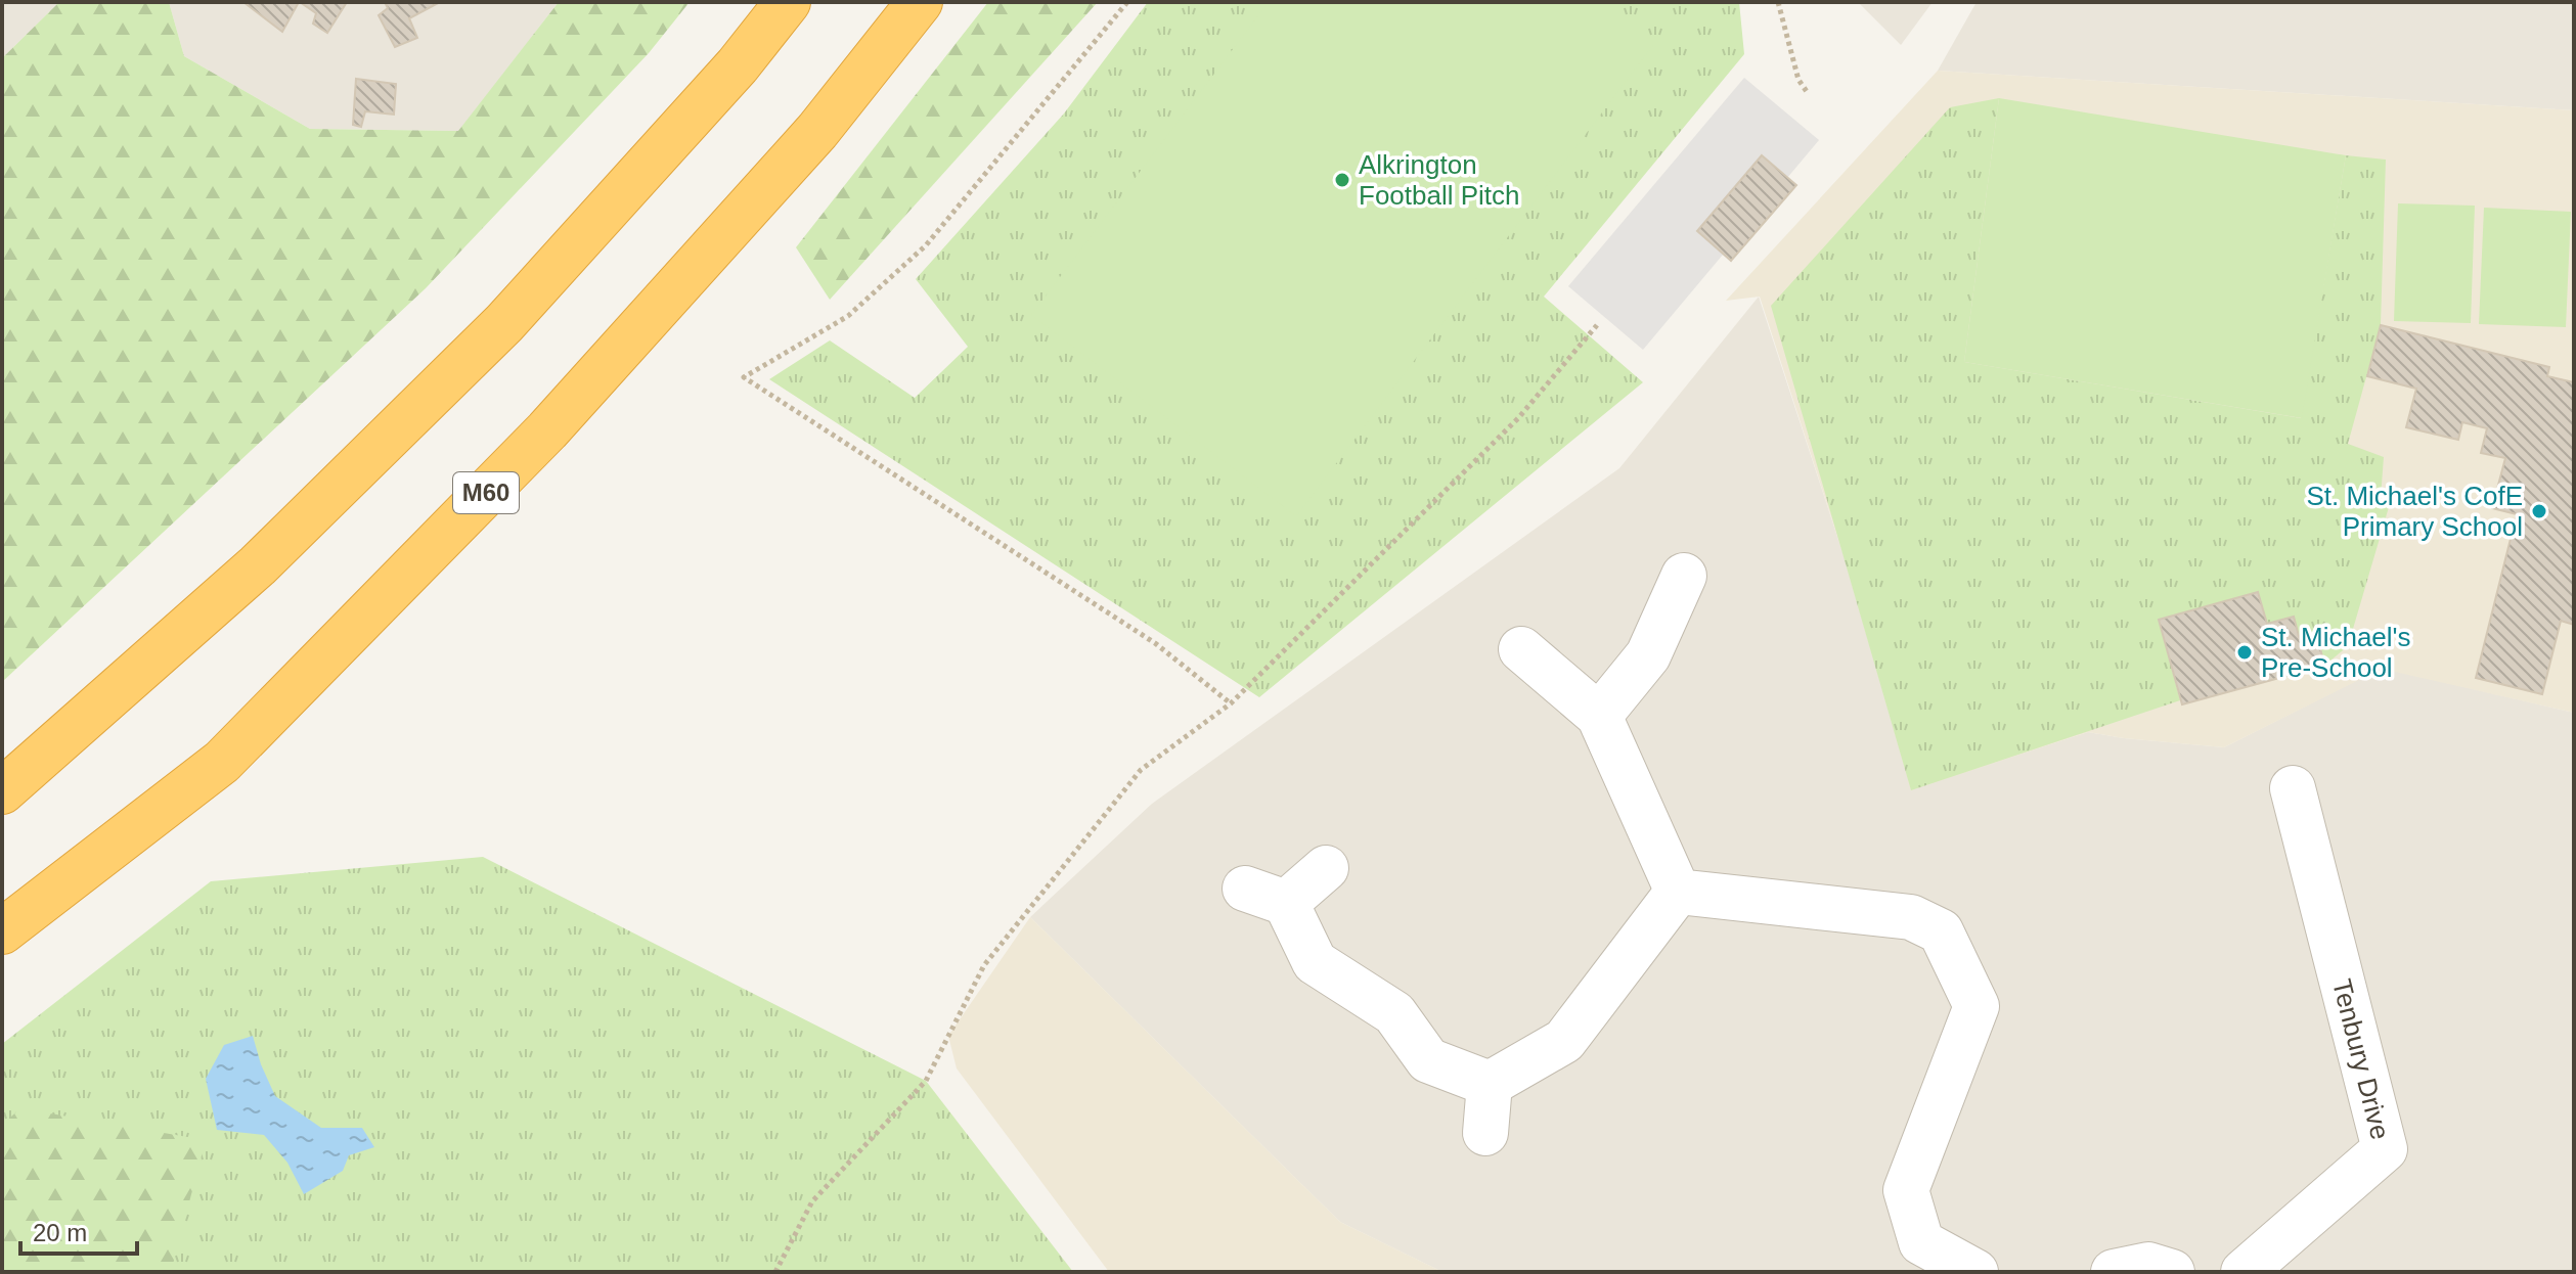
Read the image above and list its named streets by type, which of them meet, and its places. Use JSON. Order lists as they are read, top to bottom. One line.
{"streets":{"highway":["M60"],"street":["Tenbury Drive"]},"places":["Alkrington Football Pitch","St. Michael's CofE Primary School","St. Michael's Pre-School"],"scale_bar":"20 m"}
